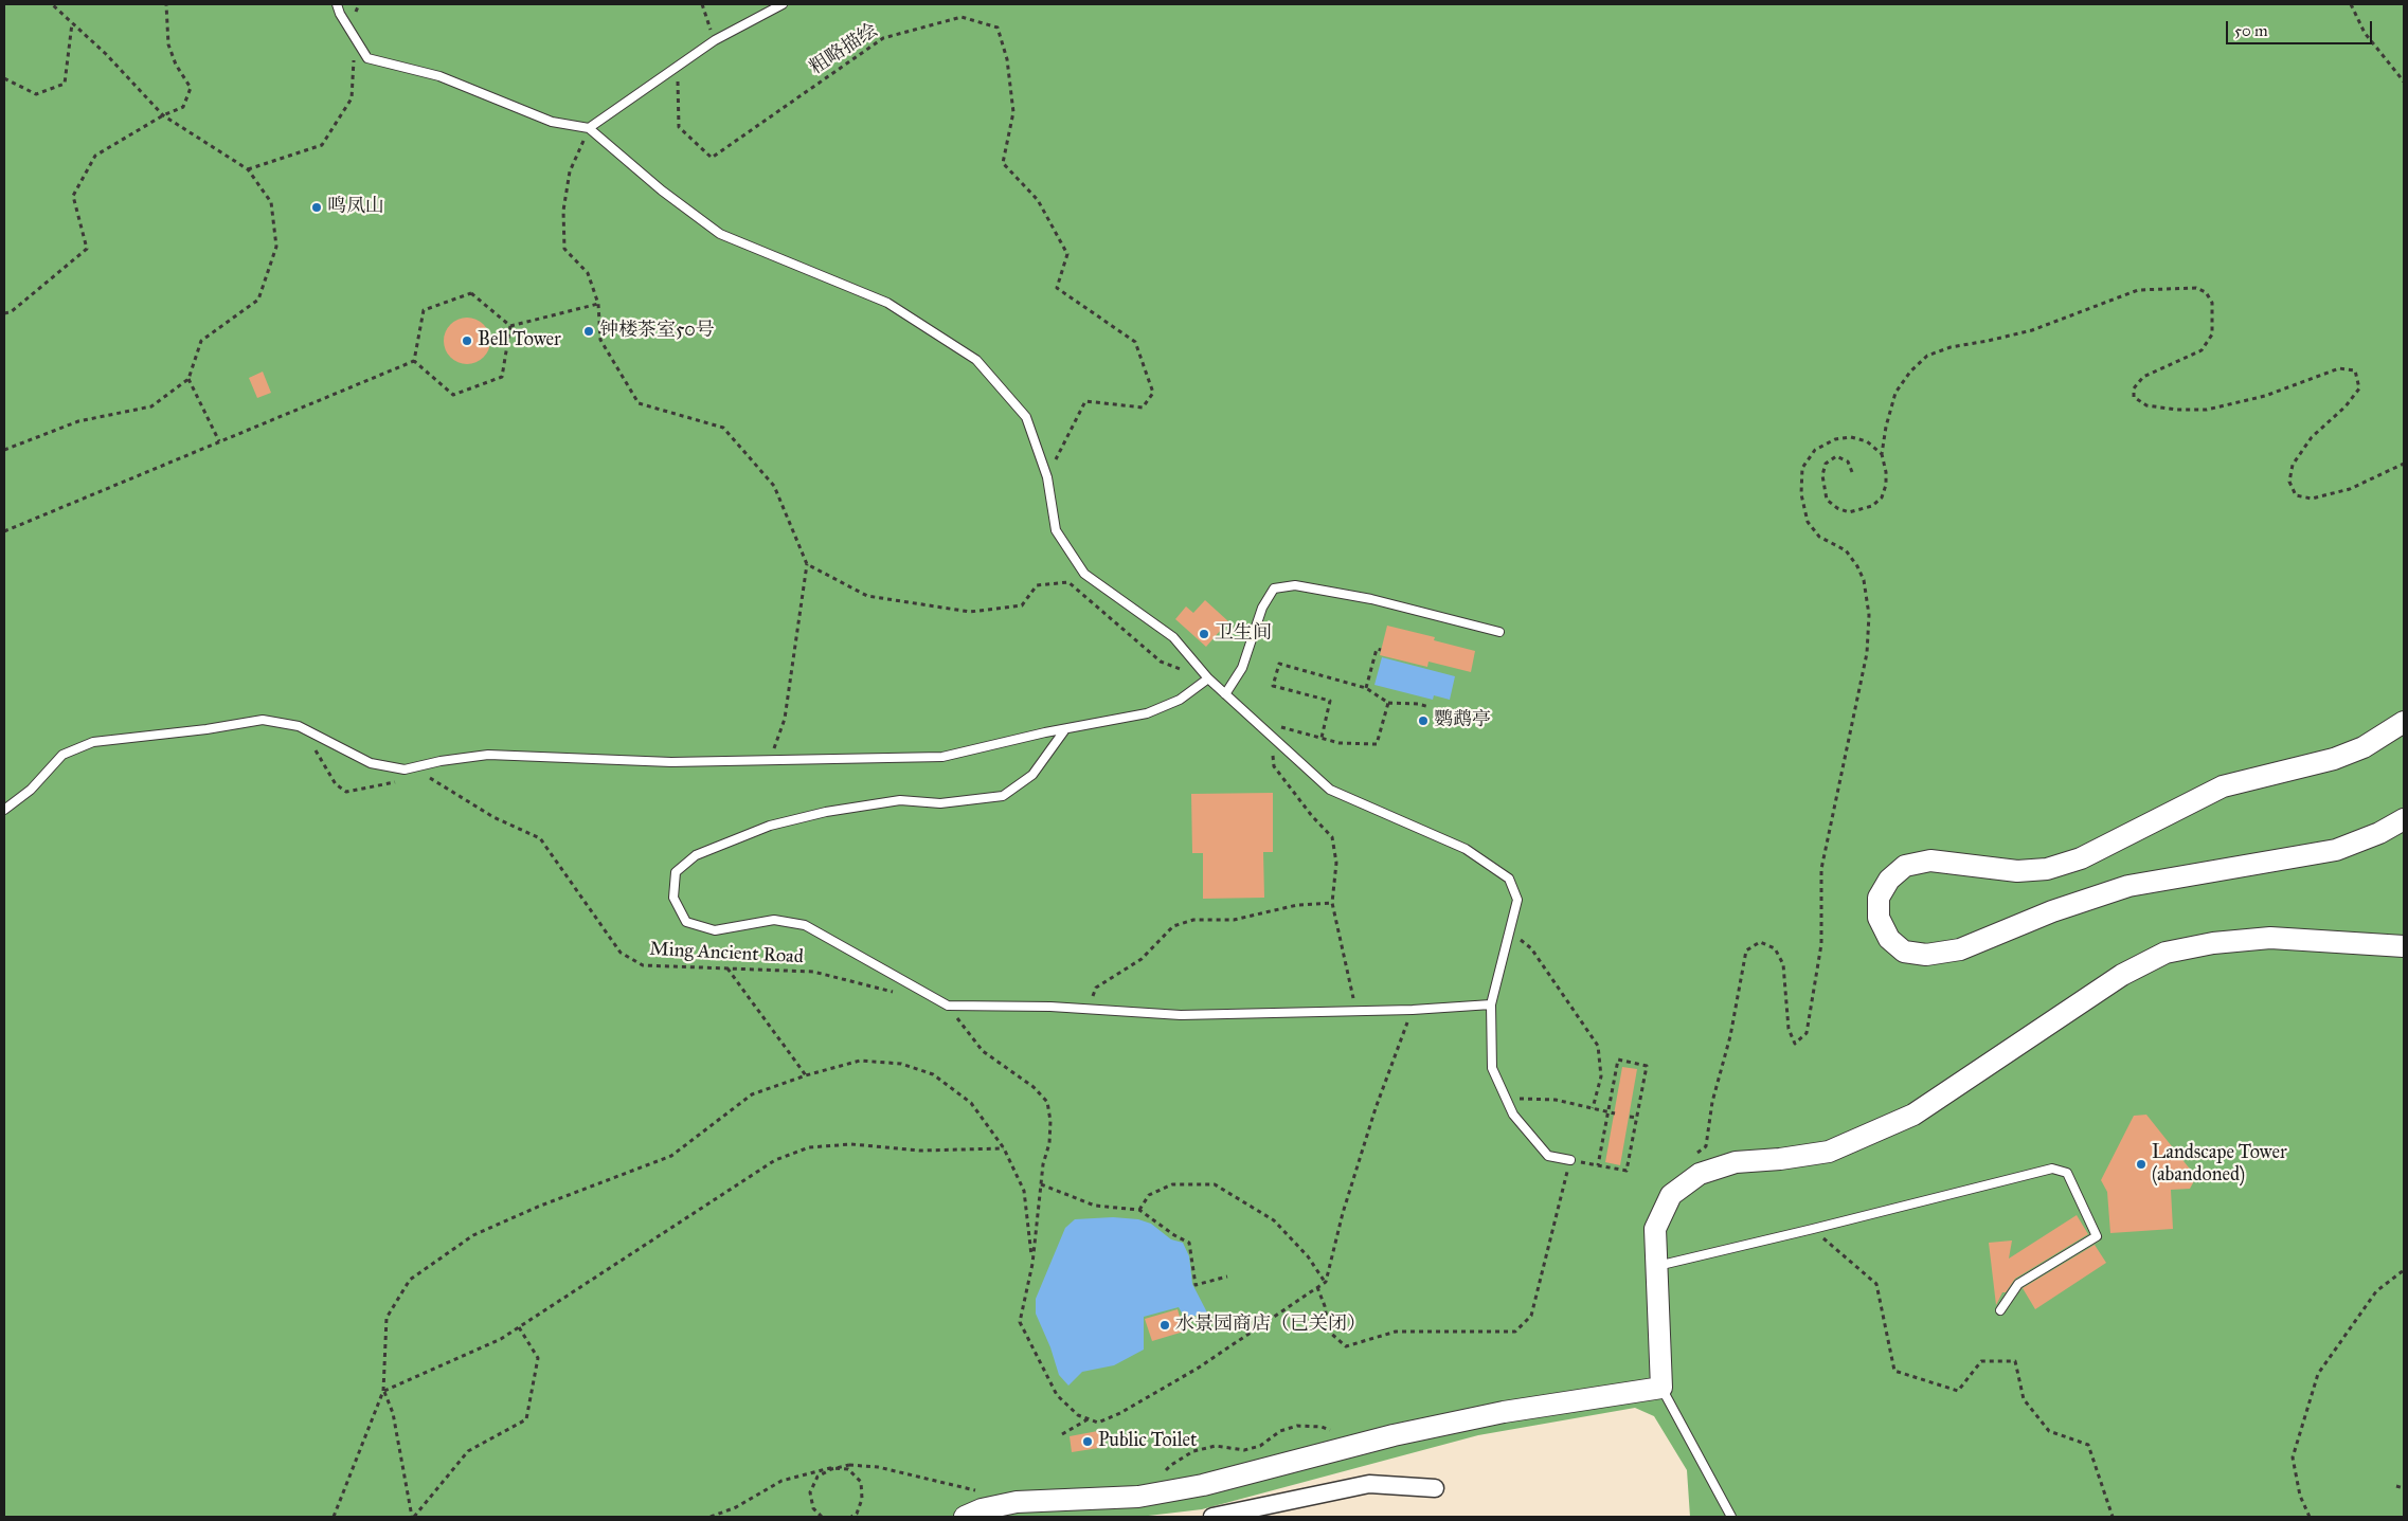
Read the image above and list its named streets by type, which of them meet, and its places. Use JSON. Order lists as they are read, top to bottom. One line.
{"streets":{"path":["粗略描绘","Ming Ancient Road"]},"places":["鸣凤山","钟楼茶室50号","Bell Tower","卫生间","鹦鹉亭","Landscape Tower (abandoned)","水景园商店（已关闭）","Public Toilet"],"scale_bar":"50 m"}
